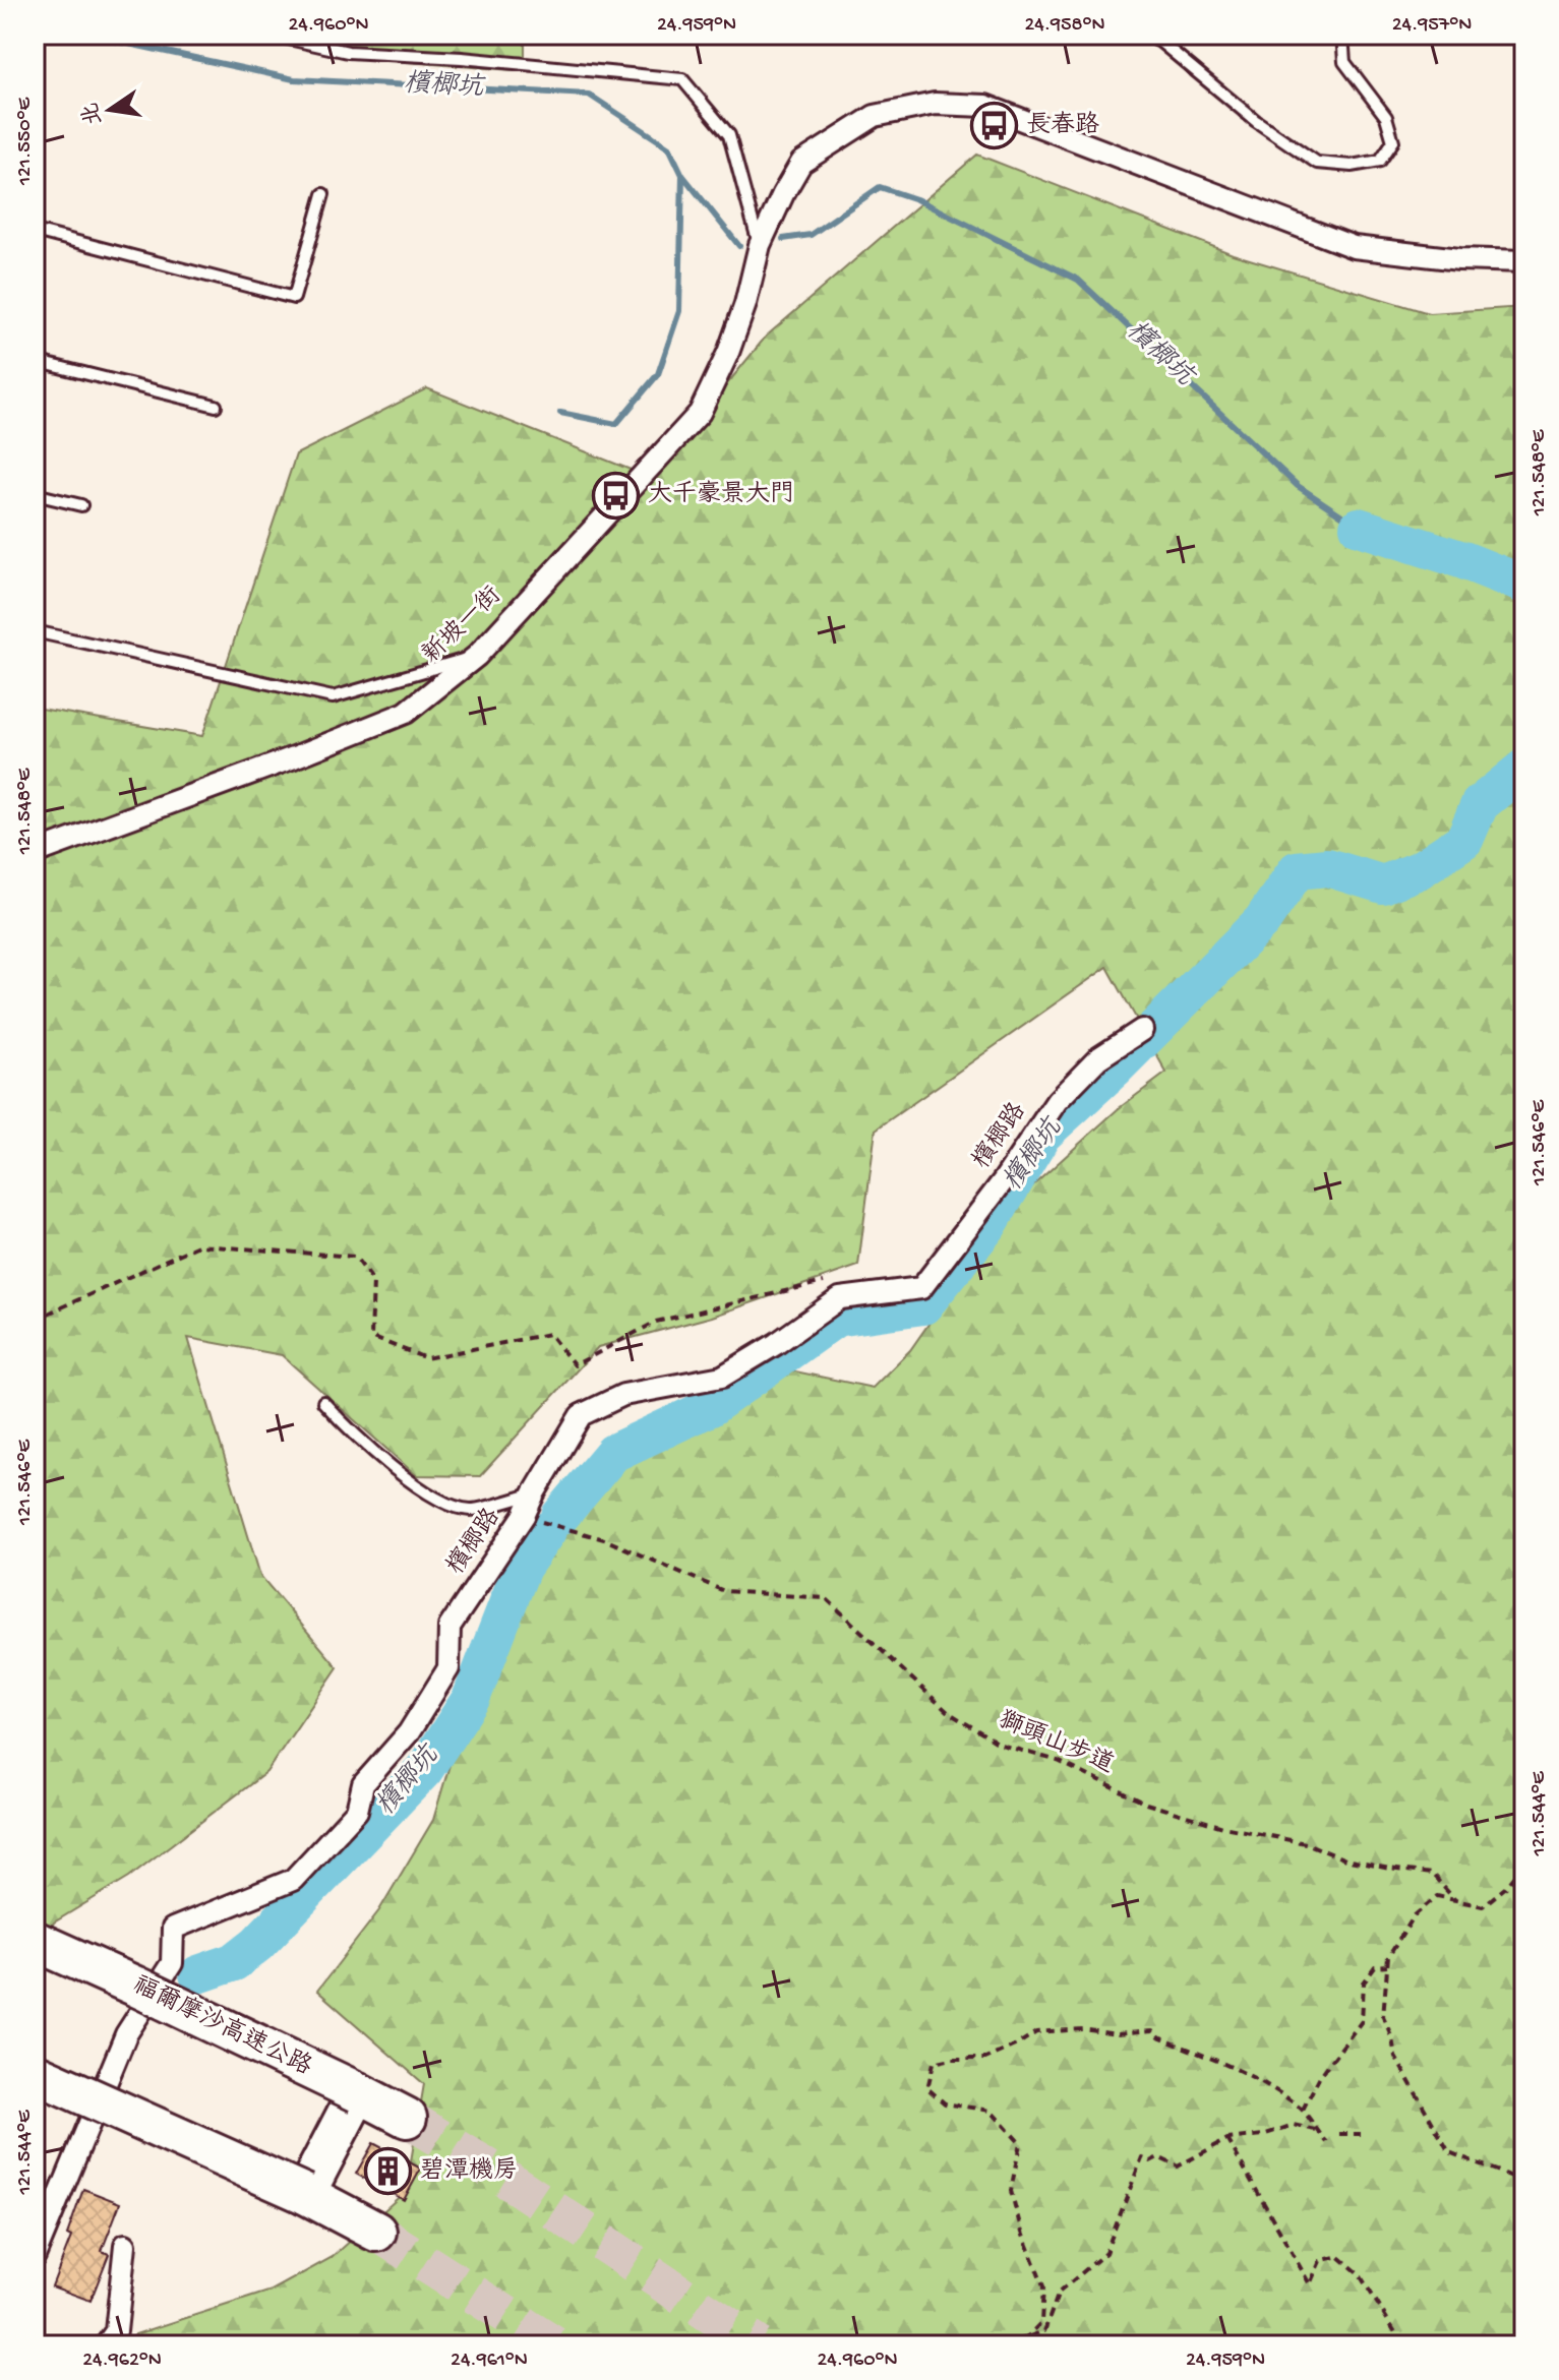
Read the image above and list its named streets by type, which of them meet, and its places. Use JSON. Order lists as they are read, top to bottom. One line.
{"streets":{"highway":["福爾摩沙高速公路"],"street":["新坡一街","檳榔路"],"path":["獅頭山步道"]},"water":["檳榔坑"],"places":{"bus stop":["長春路","大千豪景大門"],"building":["碧潭機房"]},"north":"left","coordinates":["24.960°N","24.959°N","24.958°N","24.957°N","121.550°E","121.548°E","121.546°E","121.544°E","24.962°N","24.961°N"]}
